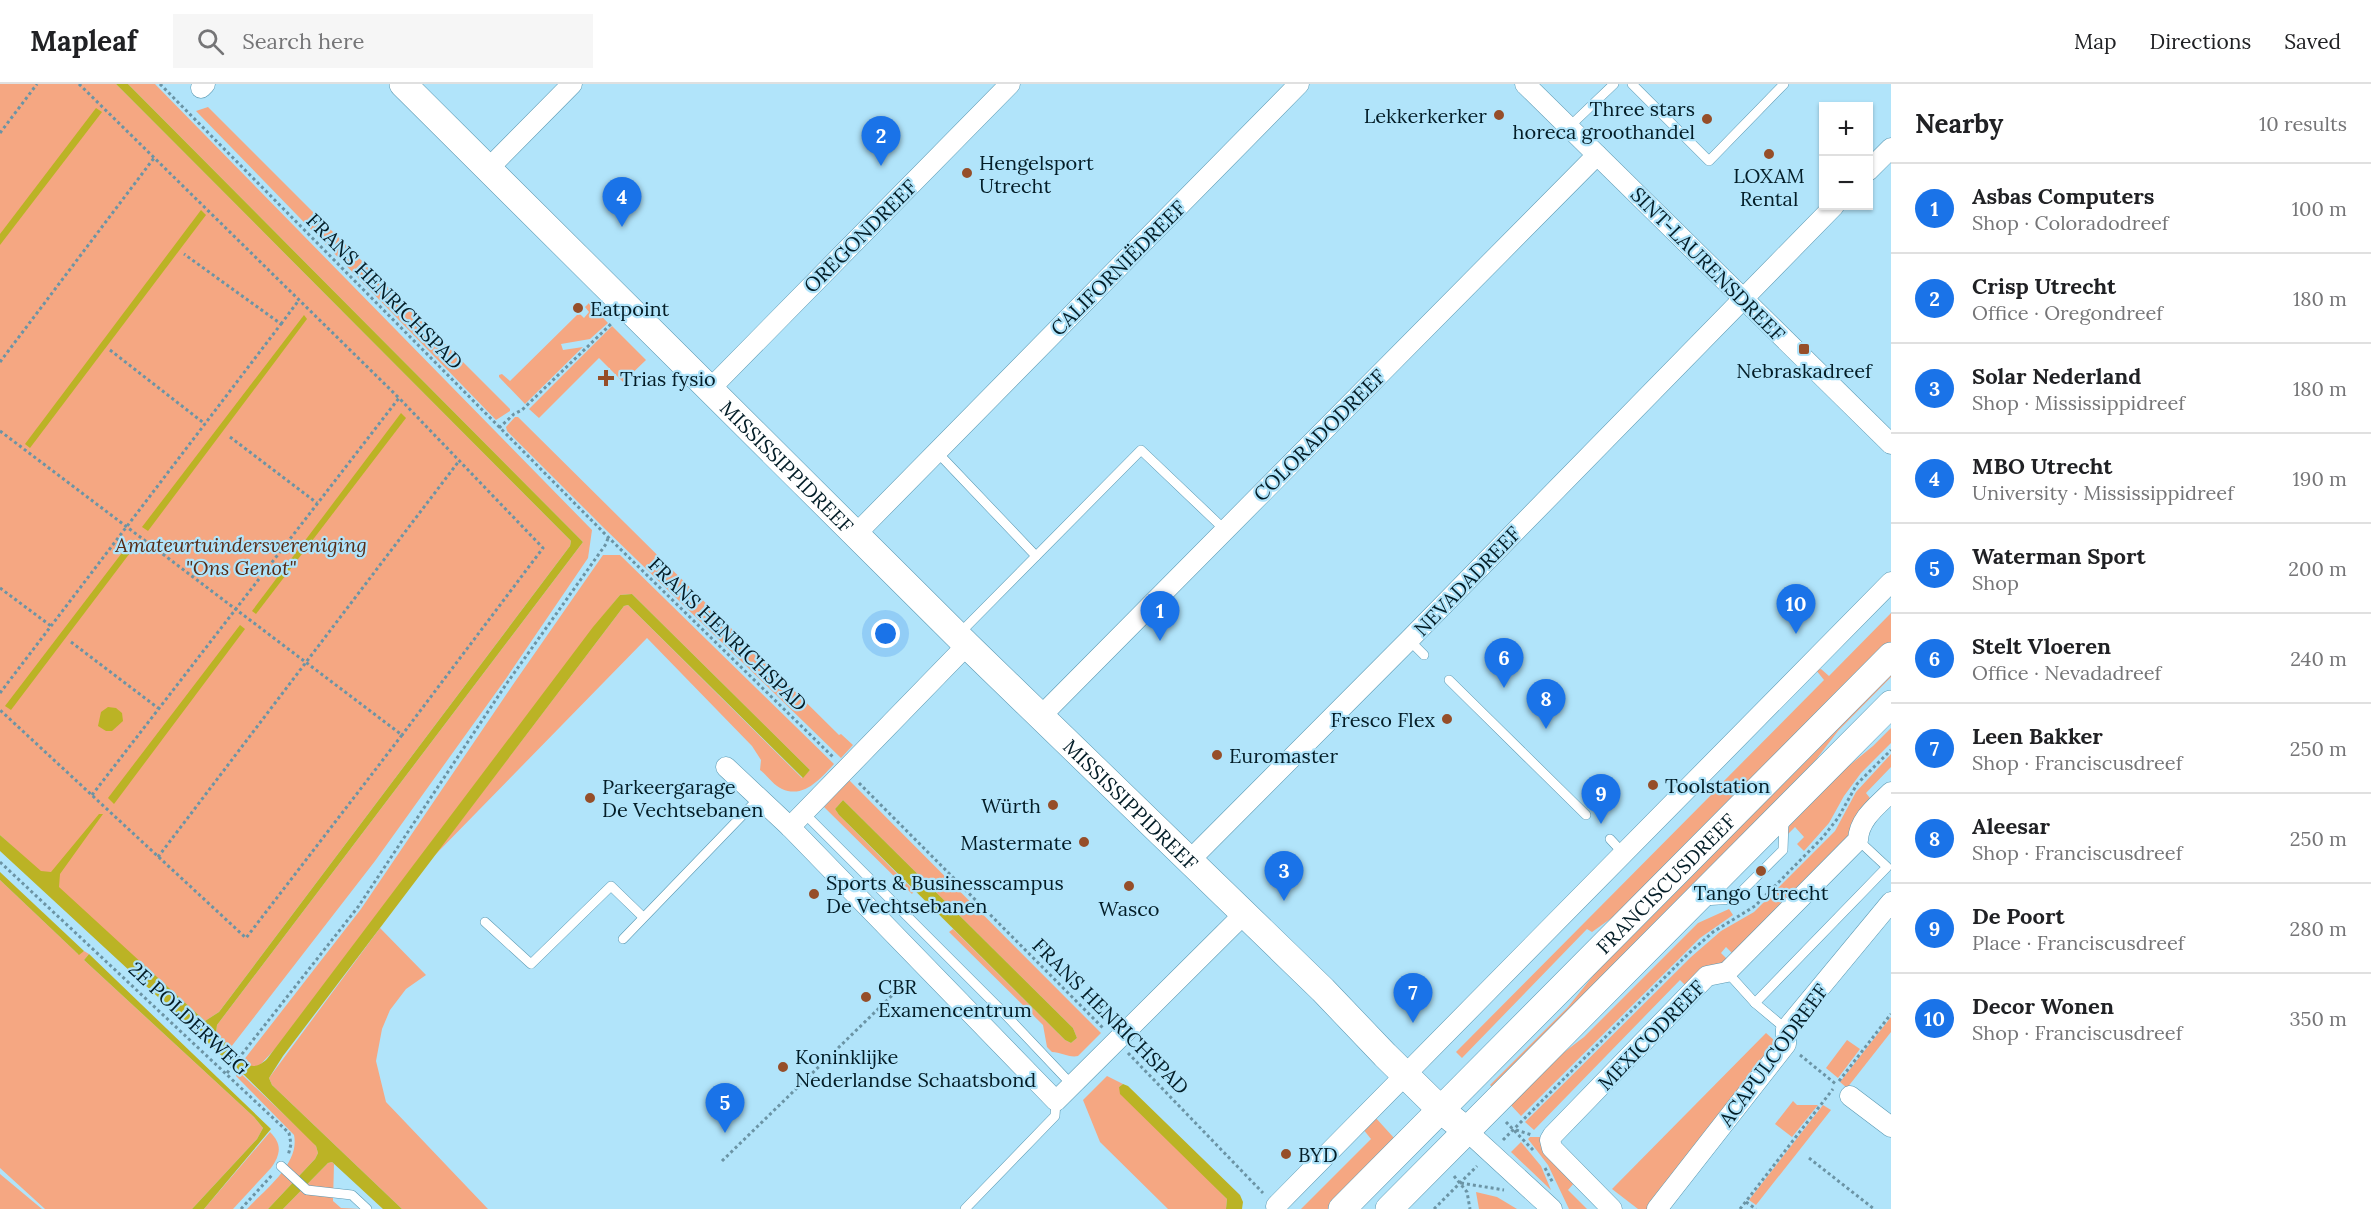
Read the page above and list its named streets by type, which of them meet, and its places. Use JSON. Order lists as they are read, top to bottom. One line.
{"streets":{"street":["OREGONDREEF","SINT-LAURENSDREEF","CALIFORNIËDREEF","COLORADODREEF","MISSISSIPPIDREEF","NEVADADREEF","FRANCISCUSDREEF","MEXICODREEF","ACAPULCODREEF"],"path":["FRANS HENRICHSPAD","2E POLDERWEG"]},"crossings":[["OREGONDREEF","MISSISSIPPIDREEF"],["SINT-LAURENSDREEF","COLORADODREEF"],["SINT-LAURENSDREEF","NEVADADREEF"],["CALIFORNIËDREEF","MISSISSIPPIDREEF"],["COLORADODREEF","MISSISSIPPIDREEF"],["MISSISSIPPIDREEF","NEVADADREEF"],["MISSISSIPPIDREEF","FRANCISCUSDREEF"]],"parks":["Amateurtuindersvereniging \"Ons Genot\""],"places":{"other":["Lekkerkerker","Three stars horeca groothandel","LOXAM Rental","Hengelsport Utrecht","Eatpoint","Fresco Flex","Euromaster","Toolstation","Parkeergarage De Vechtsebanen","Würth","Mastermate","Tango Utrecht","Wasco","Sports & Businesscampus De Vechtsebanen","CBR Examencentrum","Koninklijke Nederlandse Schaatsbond","BYD"],"transit":["Nebraskadreef"],"health":["Trias fysio"]},"page":{"header":"Mapleaf","search":"Search here","nav":["Map","Directions","Saved"],"heading":["Nearby","10 results"],"map_buttons":["+","−"],"pins":["2","4","10","1","6","8","9","3","7","5"],"list":[{"mark":"1","name":"Asbas Computers","note":"Shop · Coloradodreef","value":"100 m"},{"mark":"2","name":"Crisp Utrecht","note":"Office · Oregondreef","value":"180 m"},{"mark":"3","name":"Solar Nederland","note":"Shop · Mississippidreef","value":"180 m"},{"mark":"4","name":"MBO Utrecht","note":"University · Mississippidreef","value":"190 m"},{"mark":"5","name":"Waterman Sport","note":"Shop","value":"200 m"},{"mark":"6","name":"Stelt Vloeren","note":"Office · Nevadadreef","value":"240 m"},{"mark":"7","name":"Leen Bakker","note":"Shop · Franciscusdreef","value":"250 m"},{"mark":"8","name":"Aleesar","note":"Shop · Franciscusdreef","value":"250 m"},{"mark":"9","name":"De Poort","note":"Place · Franciscusdreef","value":"280 m"},{"mark":"10","name":"Decor Wonen","note":"Shop · Franciscusdreef","value":"350 m"}]}}
